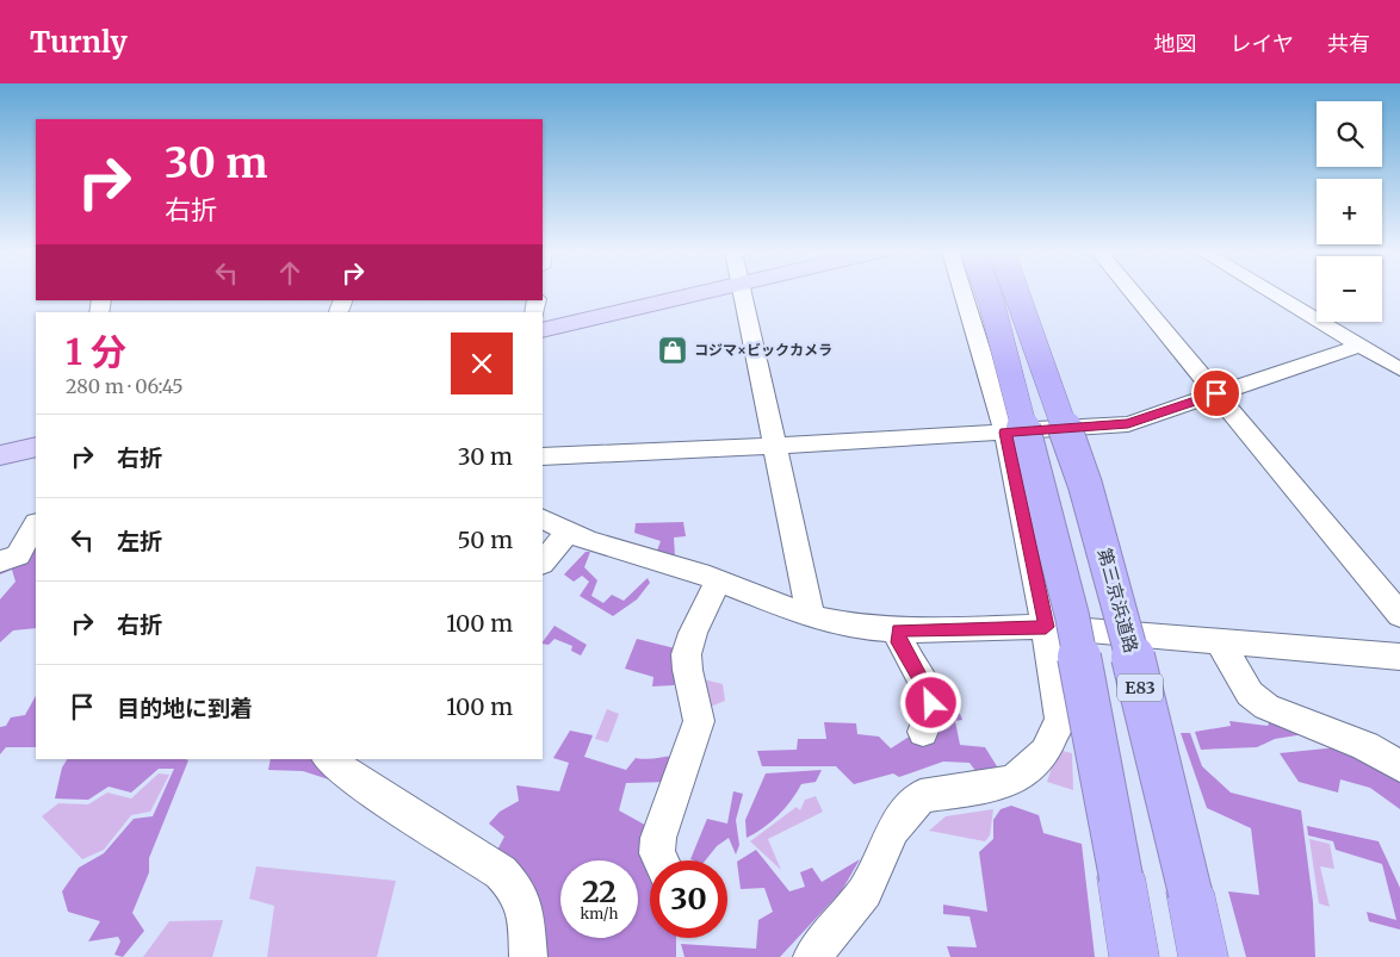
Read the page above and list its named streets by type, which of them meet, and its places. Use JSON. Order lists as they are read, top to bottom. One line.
{"streets":{"highway":["第三京浜道路","E83"]},"places":{"shop":["コジマ×ビックカメラ"]},"page":{"header":"Turnly","nav":["地図","レイヤ","共有"],"map_buttons":["+","−"],"turn":["30 m","右折"],"heading":["1 分","280 m · 06:45"],"list":[{"name":"右折","value":"30 m"},{"name":"左折","value":"50 m"},{"name":"右折","value":"100 m"},{"name":"目的地に到着","value":"100 m"}],"speed":"22 km/h","limit":"30"}}
